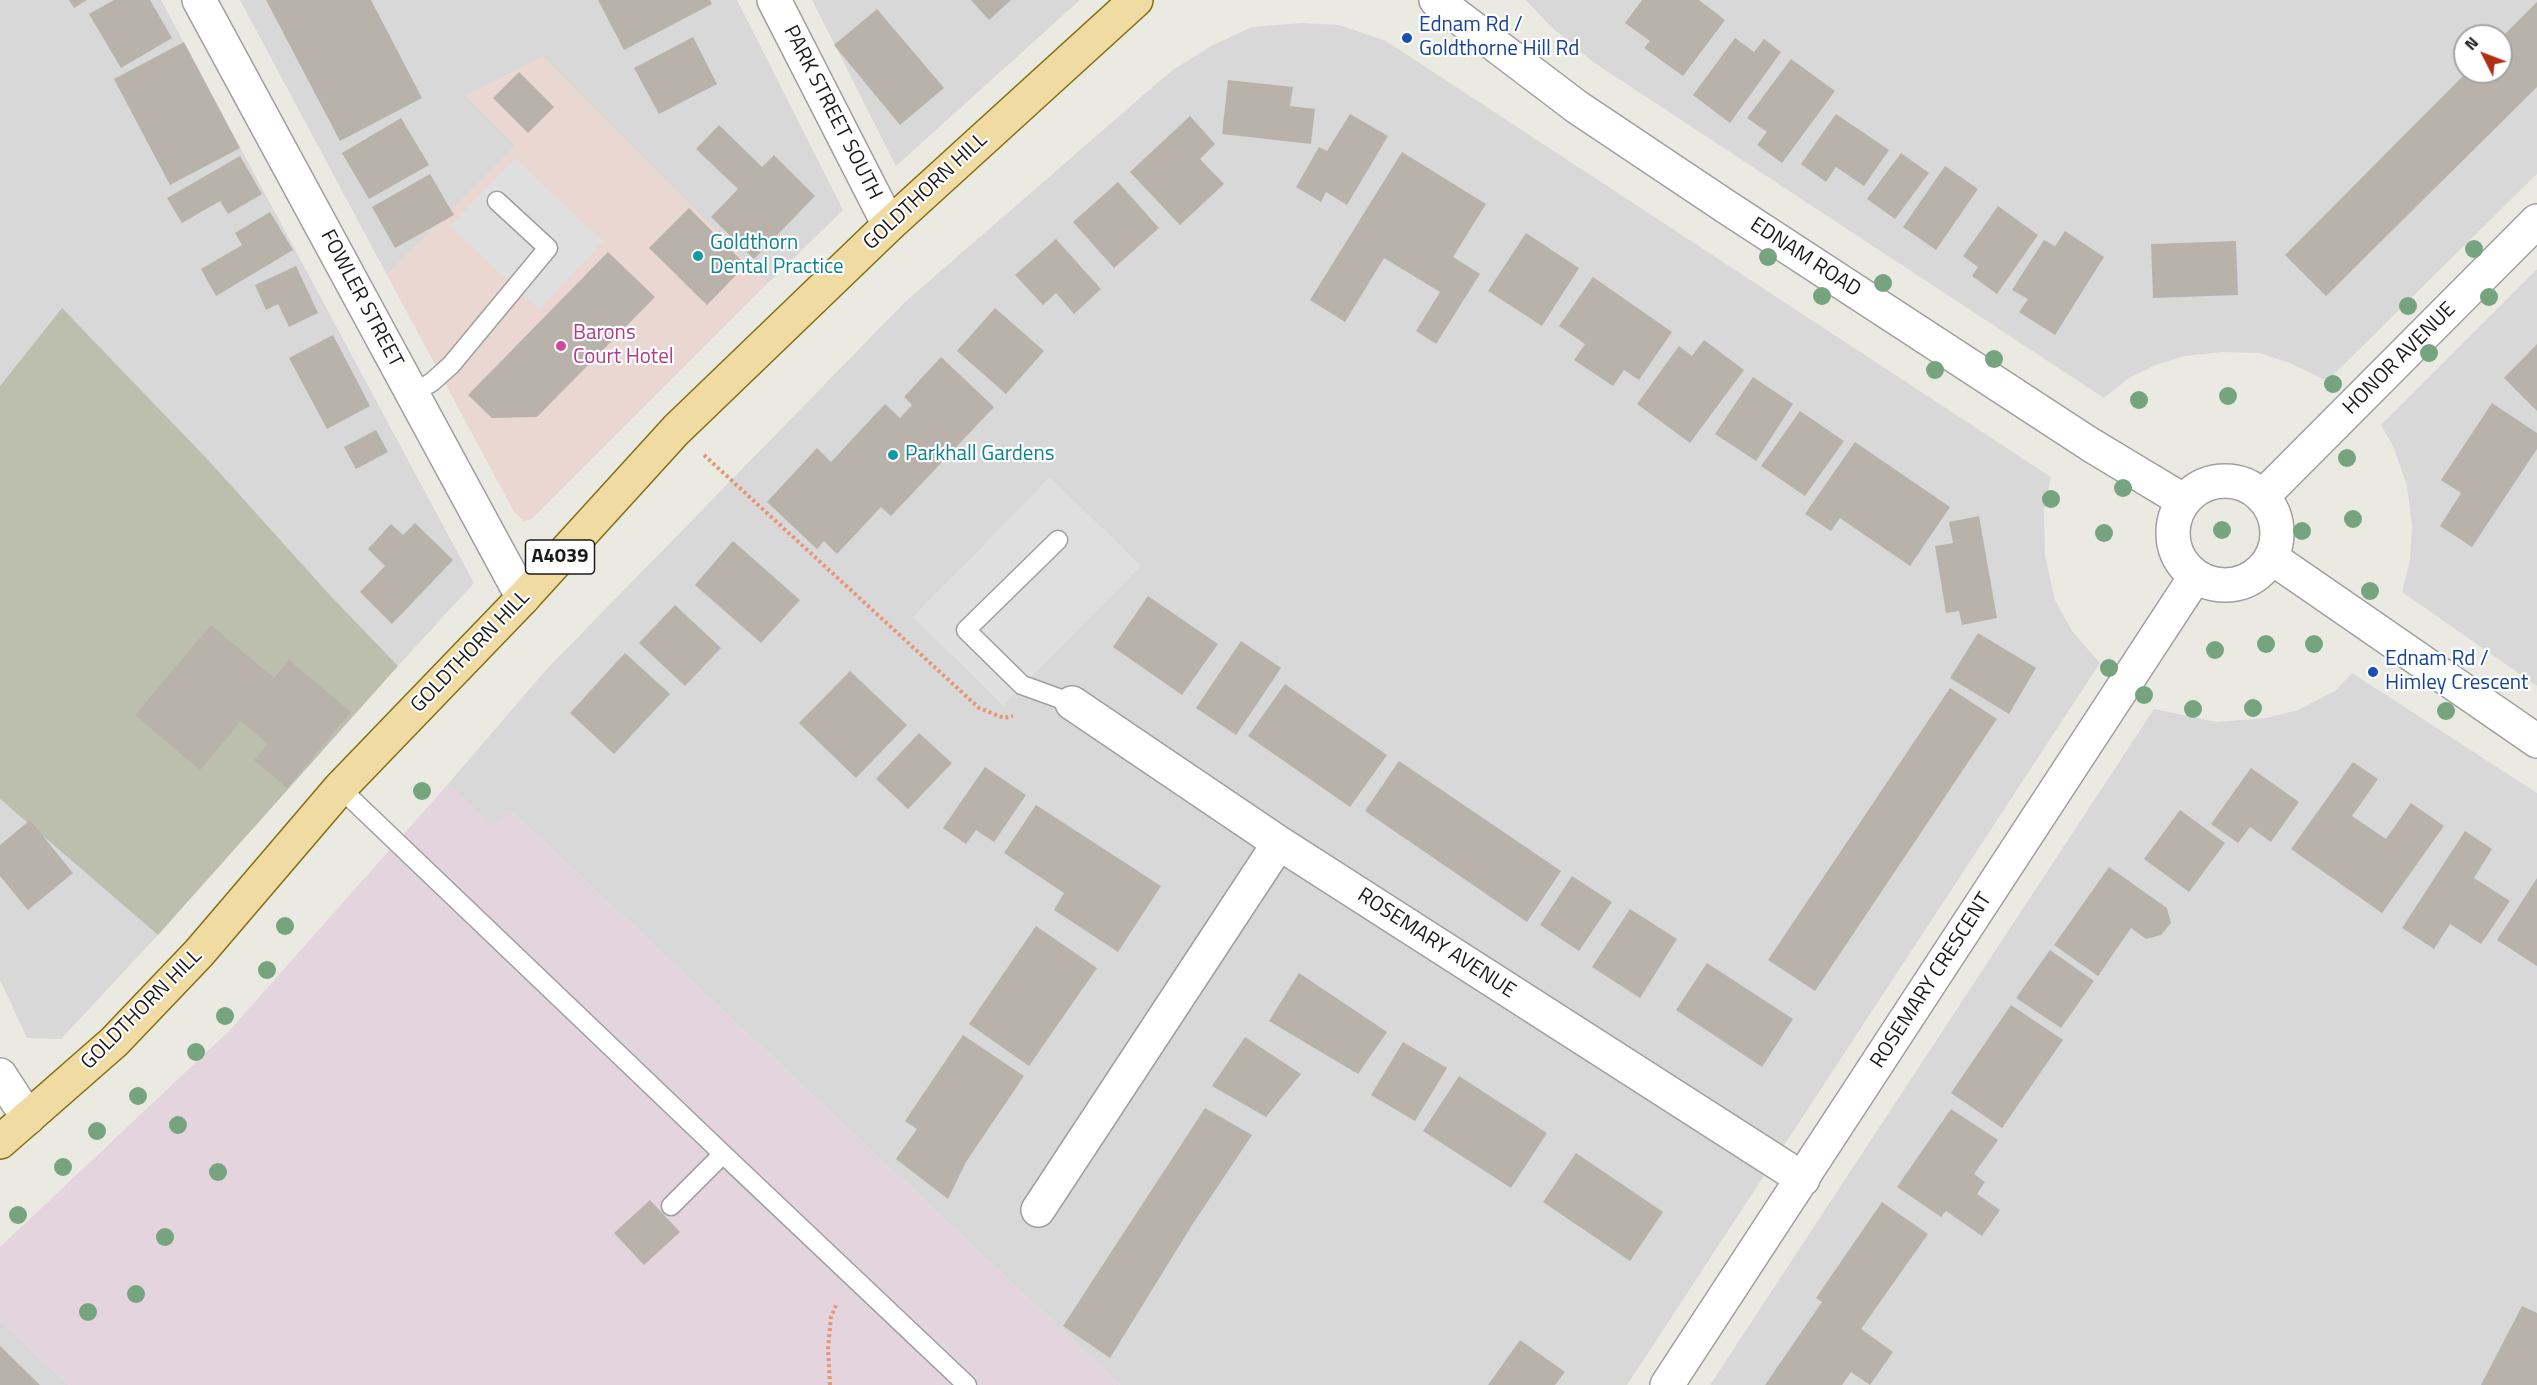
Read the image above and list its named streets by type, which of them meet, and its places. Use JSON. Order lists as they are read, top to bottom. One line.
{"streets":{"main road":["GOLDTHORN HILL","A4039"],"street":["PARK STREET SOUTH","EDNAM ROAD","FOWLER STREET","HONOR AVENUE","ROSEMARY AVENUE","ROSEMARY CRESCENT"]},"crossings":[["PARK STREET SOUTH","GOLDTHORN HILL"],["GOLDTHORN HILL","FOWLER STREET"],["EDNAM ROAD","HONOR AVENUE"],["EDNAM ROAD","ROSEMARY CRESCENT"],["HONOR AVENUE","ROSEMARY CRESCENT"],["ROSEMARY AVENUE","ROSEMARY CRESCENT"]],"places":["Ednam Rd / Goldthorne Hill Rd","Goldthorn Dental Practice","Barons Court Hotel","Parkhall Gardens","Ednam Rd / Himley Crescent"],"north":"top left"}
